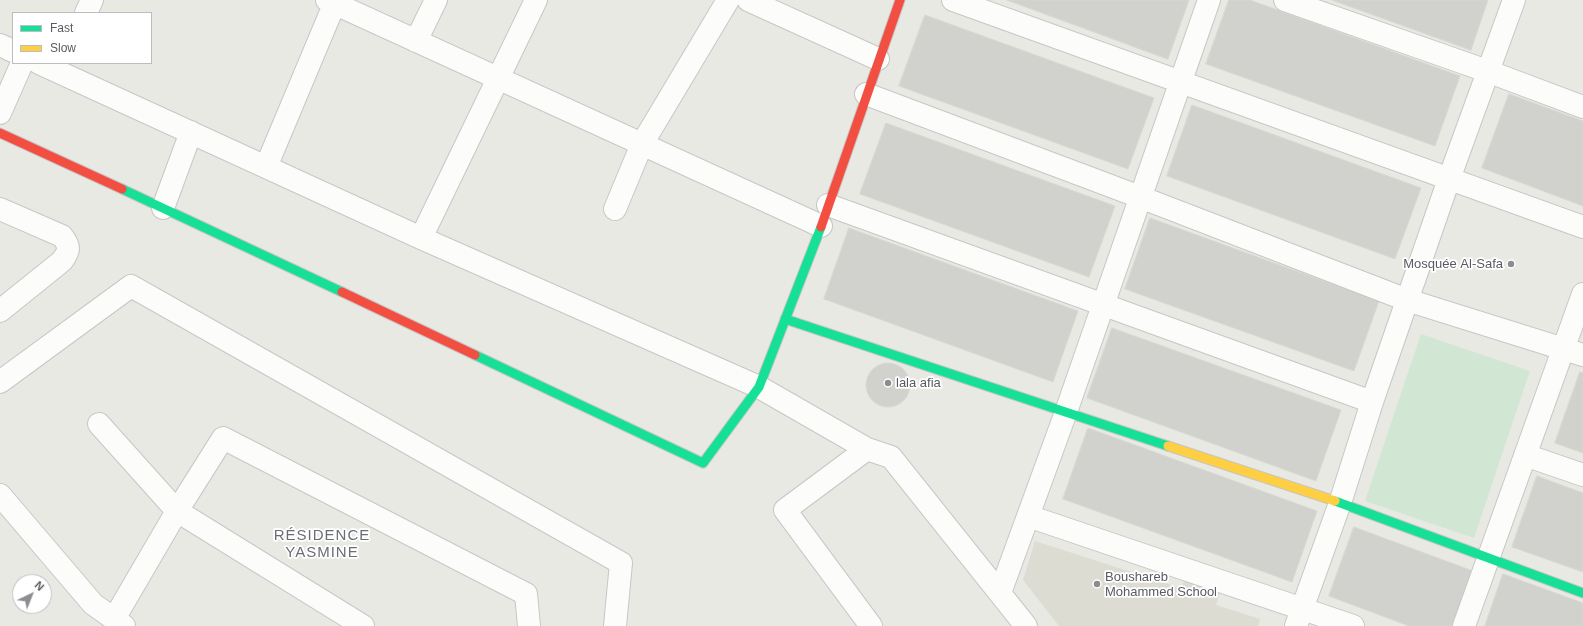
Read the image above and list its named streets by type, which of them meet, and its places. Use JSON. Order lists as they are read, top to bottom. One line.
{"districts":["RÉSIDENCE YASMINE"],"places":["Mosquée Al-Safa","lala afia","Boushareb Mohammed School"],"legend":["Fast","Slow"],"north":"top right"}
